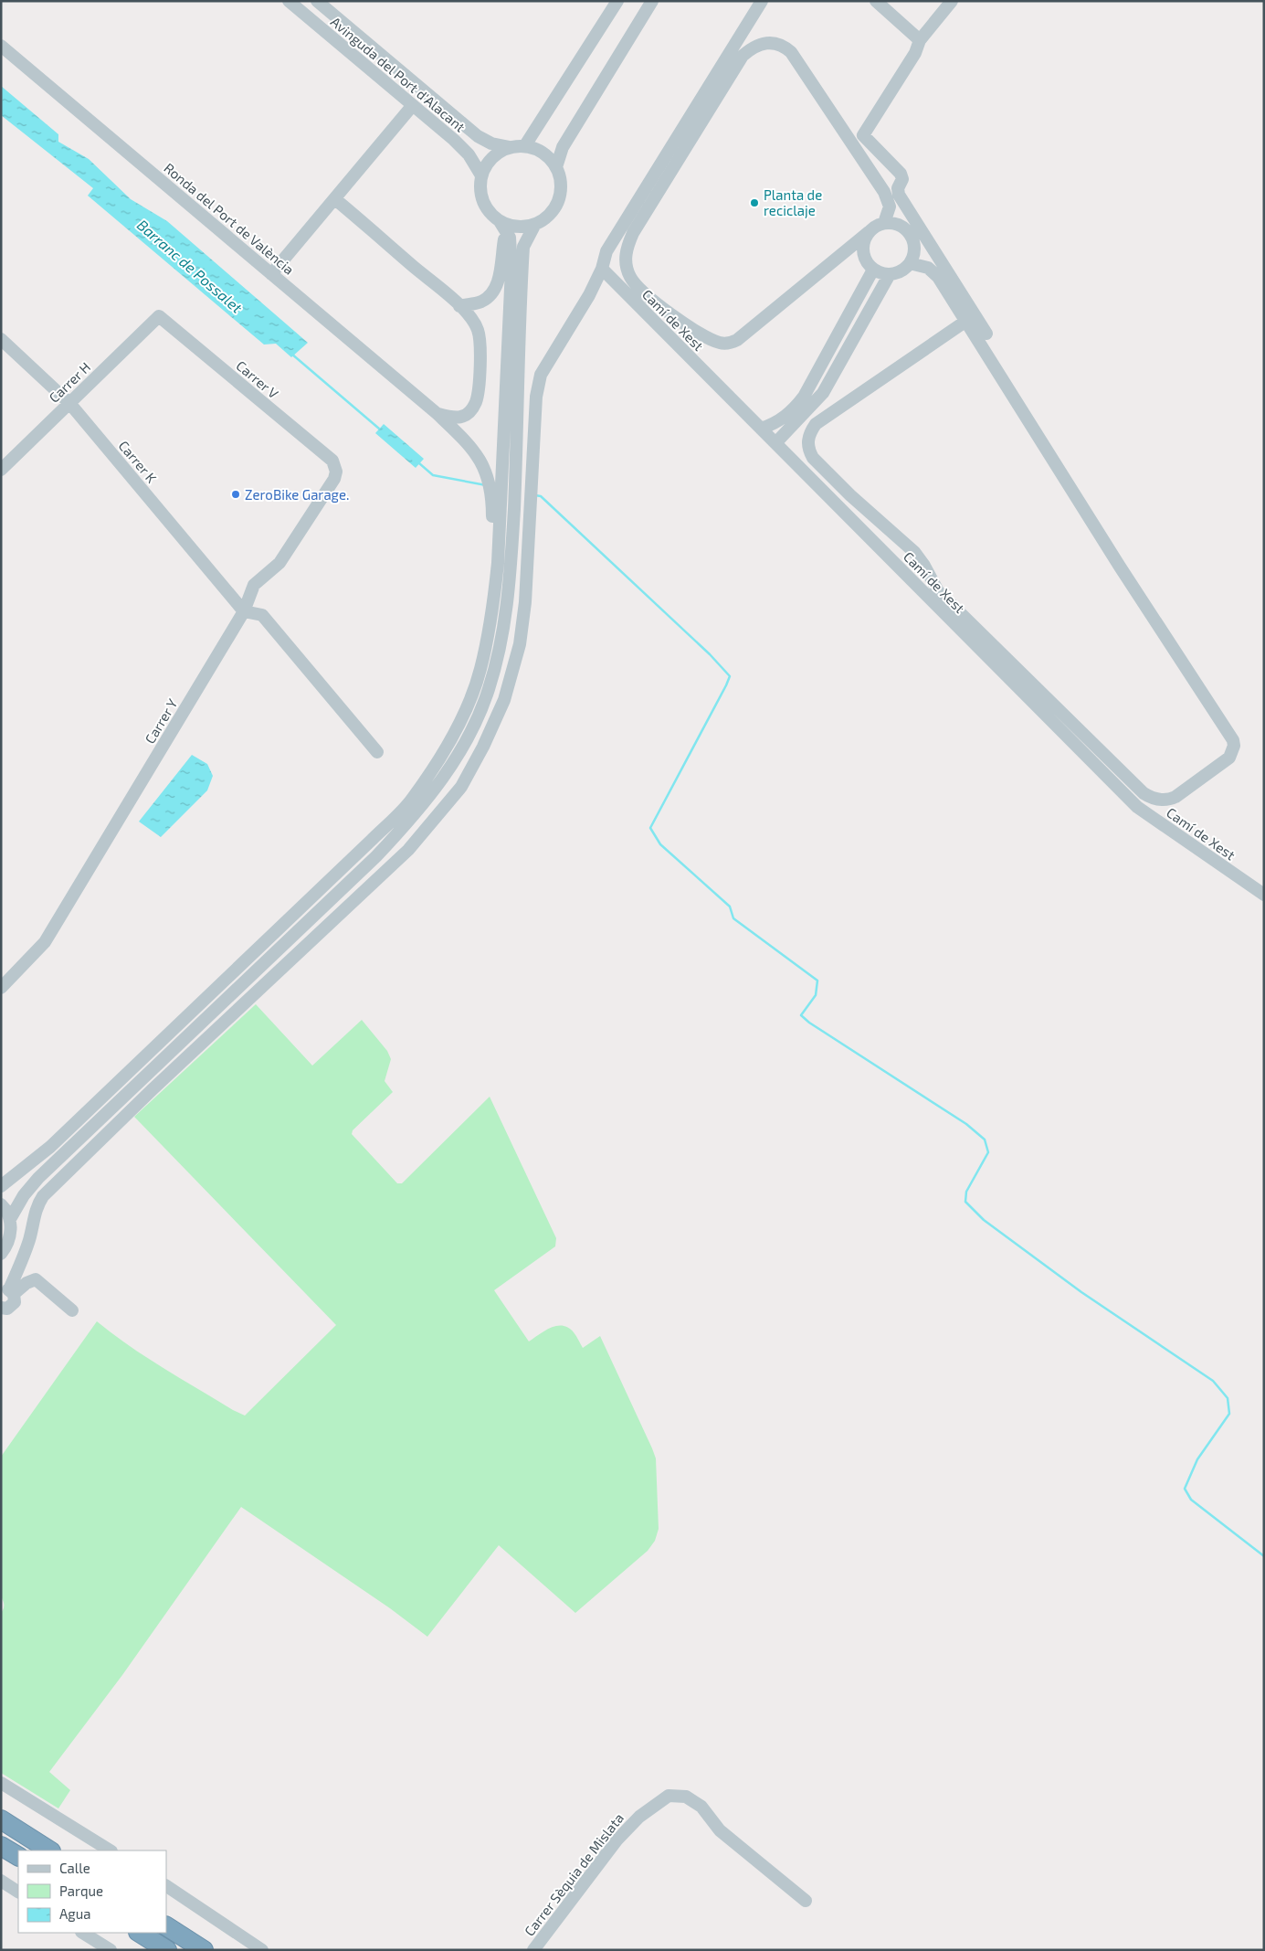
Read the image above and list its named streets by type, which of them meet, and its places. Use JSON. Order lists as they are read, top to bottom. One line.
{"streets":{"street":["Avinguda del Port d'Alacant","Ronda del Port de València","Camí de Xest","Carrer V","Carrer H","Carrer K","Carrer Y","Carrer Sèquia de Mislata"]},"crossings":[["Carrer V","Carrer H"],["Carrer V","Carrer Y"],["Carrer H","Carrer K"],["Carrer K","Carrer Y"]],"water":["Barranc de Possalet"],"places":["Planta de reciclaje","ZeroBike Garage."],"legend":["Calle","Parque","Agua"]}
